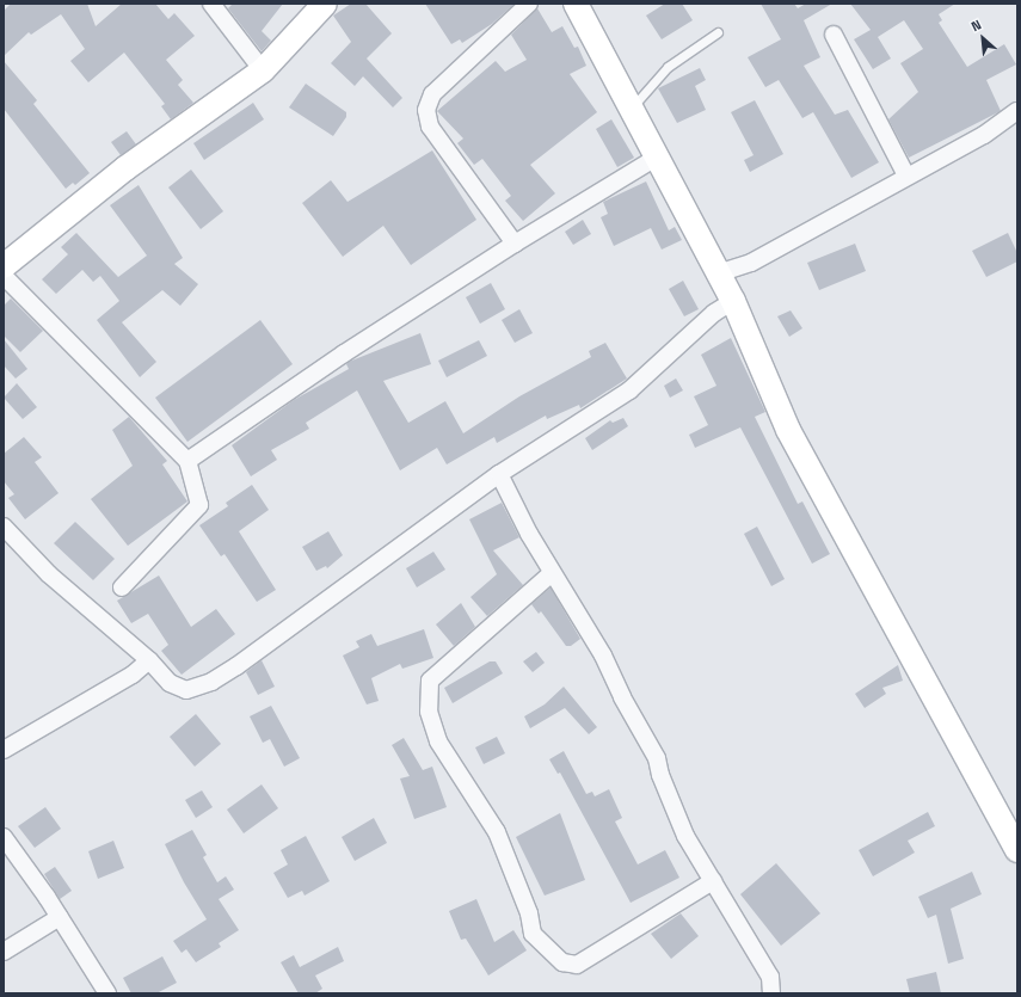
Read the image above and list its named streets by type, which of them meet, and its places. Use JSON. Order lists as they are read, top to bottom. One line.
{"north":"top left"}
